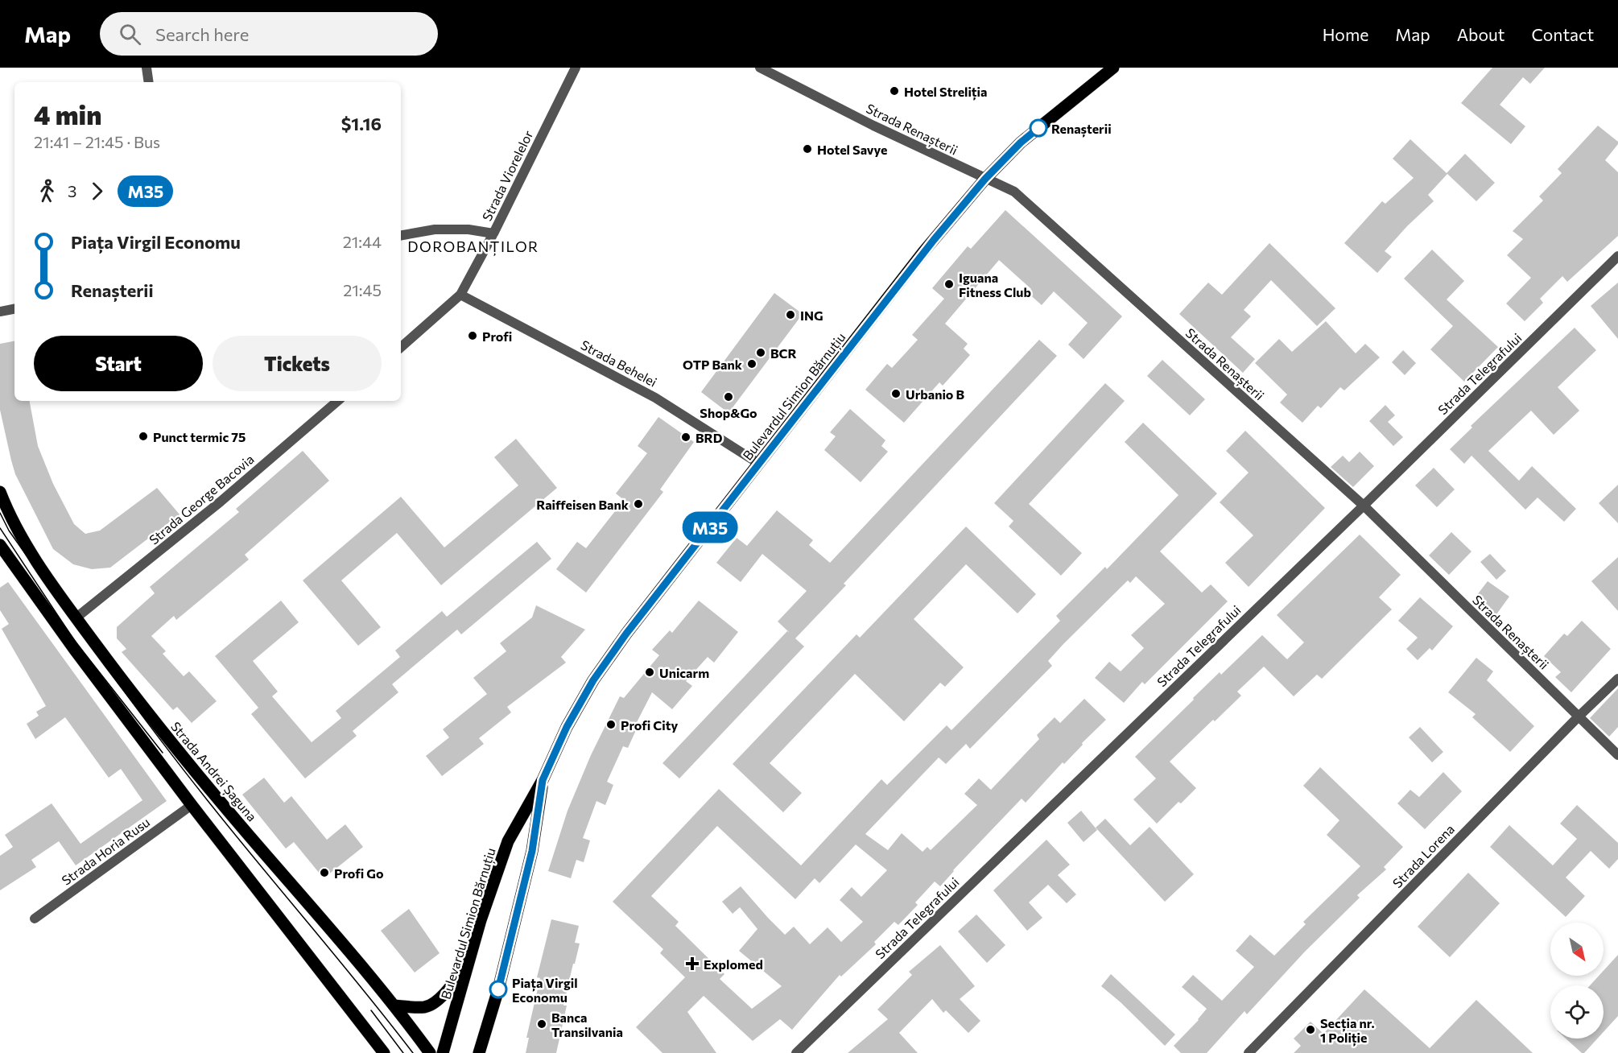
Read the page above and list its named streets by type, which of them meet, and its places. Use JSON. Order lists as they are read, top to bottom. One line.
{"streets":{"main road":["Bulevardul Simion Bărnuțiu","Strada Andrei Șaguna"],"street":["Strada Renașterii","Strada Viorelelor","Strada Behelei","Strada Telegrafului","Strada George Bacovia","Strada Horia Rusu","Strada Lorena"]},"crossings":[["Strada Renașterii","Strada Telegrafului"],["Strada Renașterii","Bulevardul Simion Bărnuțiu"],["Strada Renașterii","Strada Lorena"],["Strada Viorelelor","Strada Behelei"],["Strada Behelei","Bulevardul Simion Bărnuțiu"],["Strada George Bacovia","Strada Andrei Șaguna"]],"districts":["DOROBANȚILOR"],"places":{"other":["Hotel Streliția","Renașterii","Hotel Savye","Iguana Fitness Club","ING","Profi","BCR","OTP Bank","Urbanio B","Shop&Go","Punct termic 75","BRD","Raiffeisen Bank","Unicarm","Profi City","Profi Go","Piața Virgil Economu","Banca Transilvania","Secția nr. 1 Poliție"],"health":["Explomed"]},"lines":["bus line M35"],"north":"bottom right","page":{"header":"Map","search":"Search here","nav":["Home","Map","About","Contact"],"on_map":"M35","heading":["4 min","21:41 – 21:45 · Bus","$1.16"],"legs":["3","M35"],"list":[{"name":"Piața Virgil Economu","value":"21:44"},{"name":"Renașterii","value":"21:45"}],"buttons":["Start","Tickets"]}}
